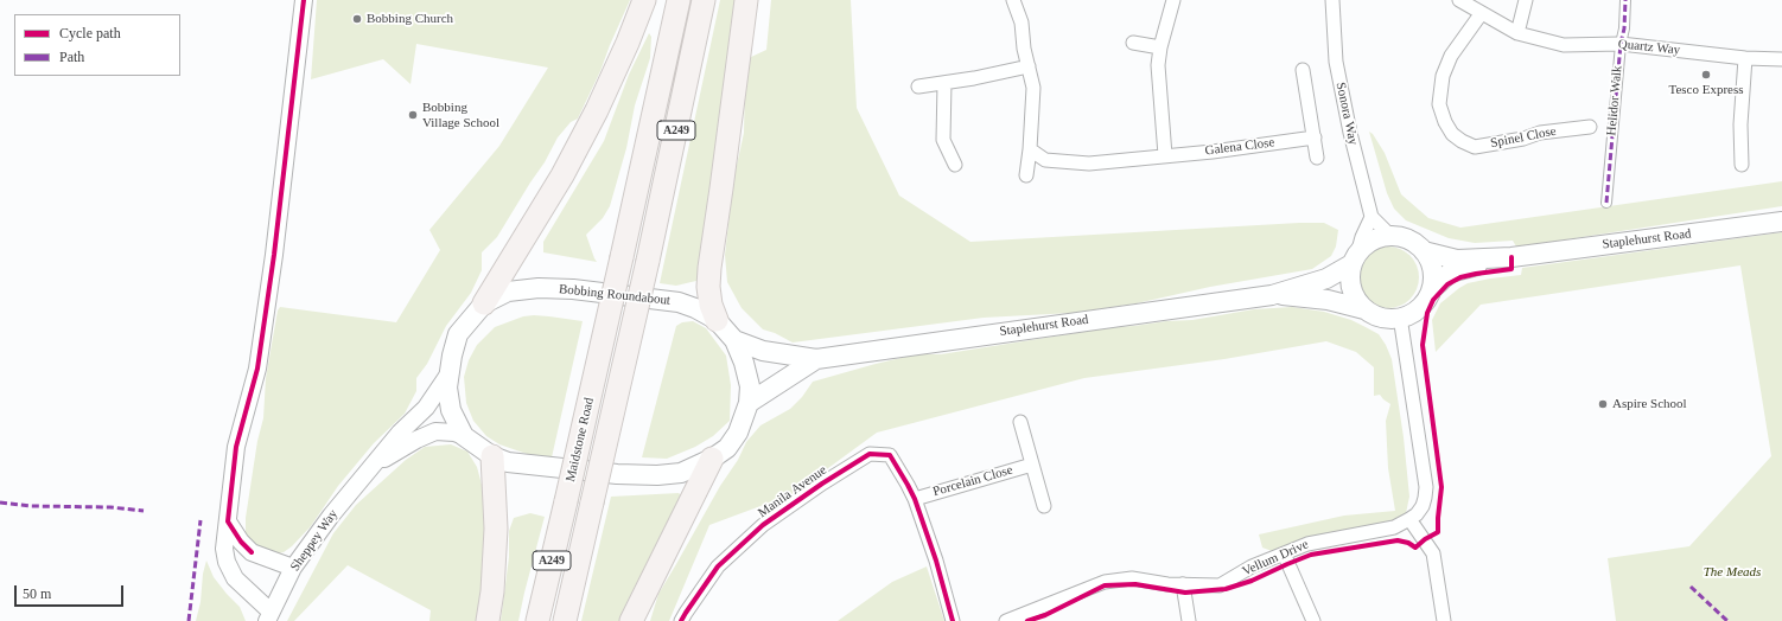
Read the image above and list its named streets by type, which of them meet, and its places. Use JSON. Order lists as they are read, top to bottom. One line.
{"streets":{"highway":["A249","Maidstone Road"],"main road":["Staplehurst Road","Bobbing Roundabout"],"street":["Quartz Way","Helidor Walk","Sonora Way","Spinel Close","Galena Close","Porcelain Close","Manila Avenue","Sheppey Way","Vellum Drive"]},"crossings":[["Quartz Way","Helidor Walk"],["Quartz Way","Spinel Close"],["Staplehurst Road","Bobbing Roundabout"],["Staplehurst Road","Vellum Drive"],["Bobbing Roundabout","Sheppey Way"],["Porcelain Close","Manila Avenue"]],"parks":["The Meads"],"places":["Bobbing Church","Tesco Express","Bobbing Village School","Aspire School"],"legend":["Cycle path","Path"],"scale_bar":"50 m"}
